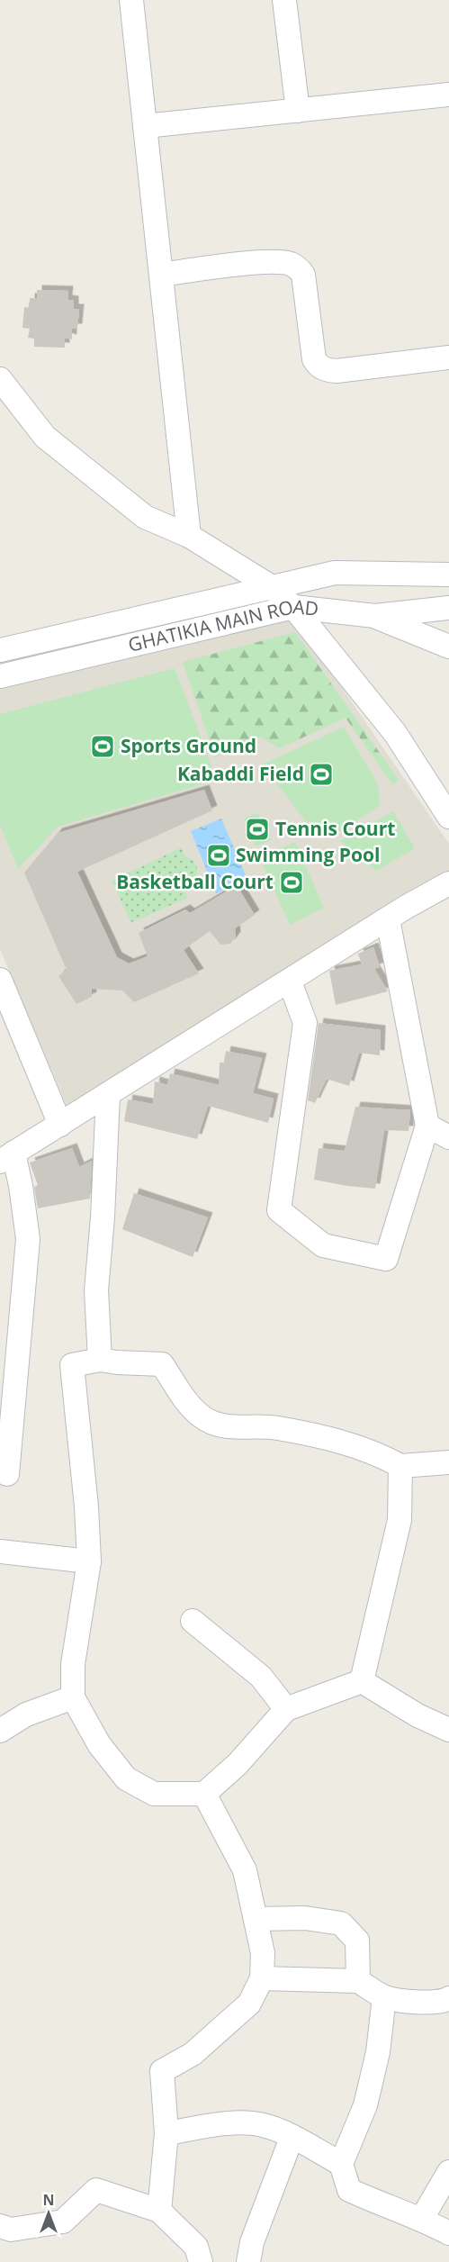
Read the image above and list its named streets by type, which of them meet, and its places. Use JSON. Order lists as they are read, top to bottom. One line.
{"streets":{"street":["GHATIKIA MAIN ROAD"]},"places":{"sports":["Sports Ground","Kabaddi Field","Tennis Court","Swimming Pool","Basketball Court"]},"north":"top"}
